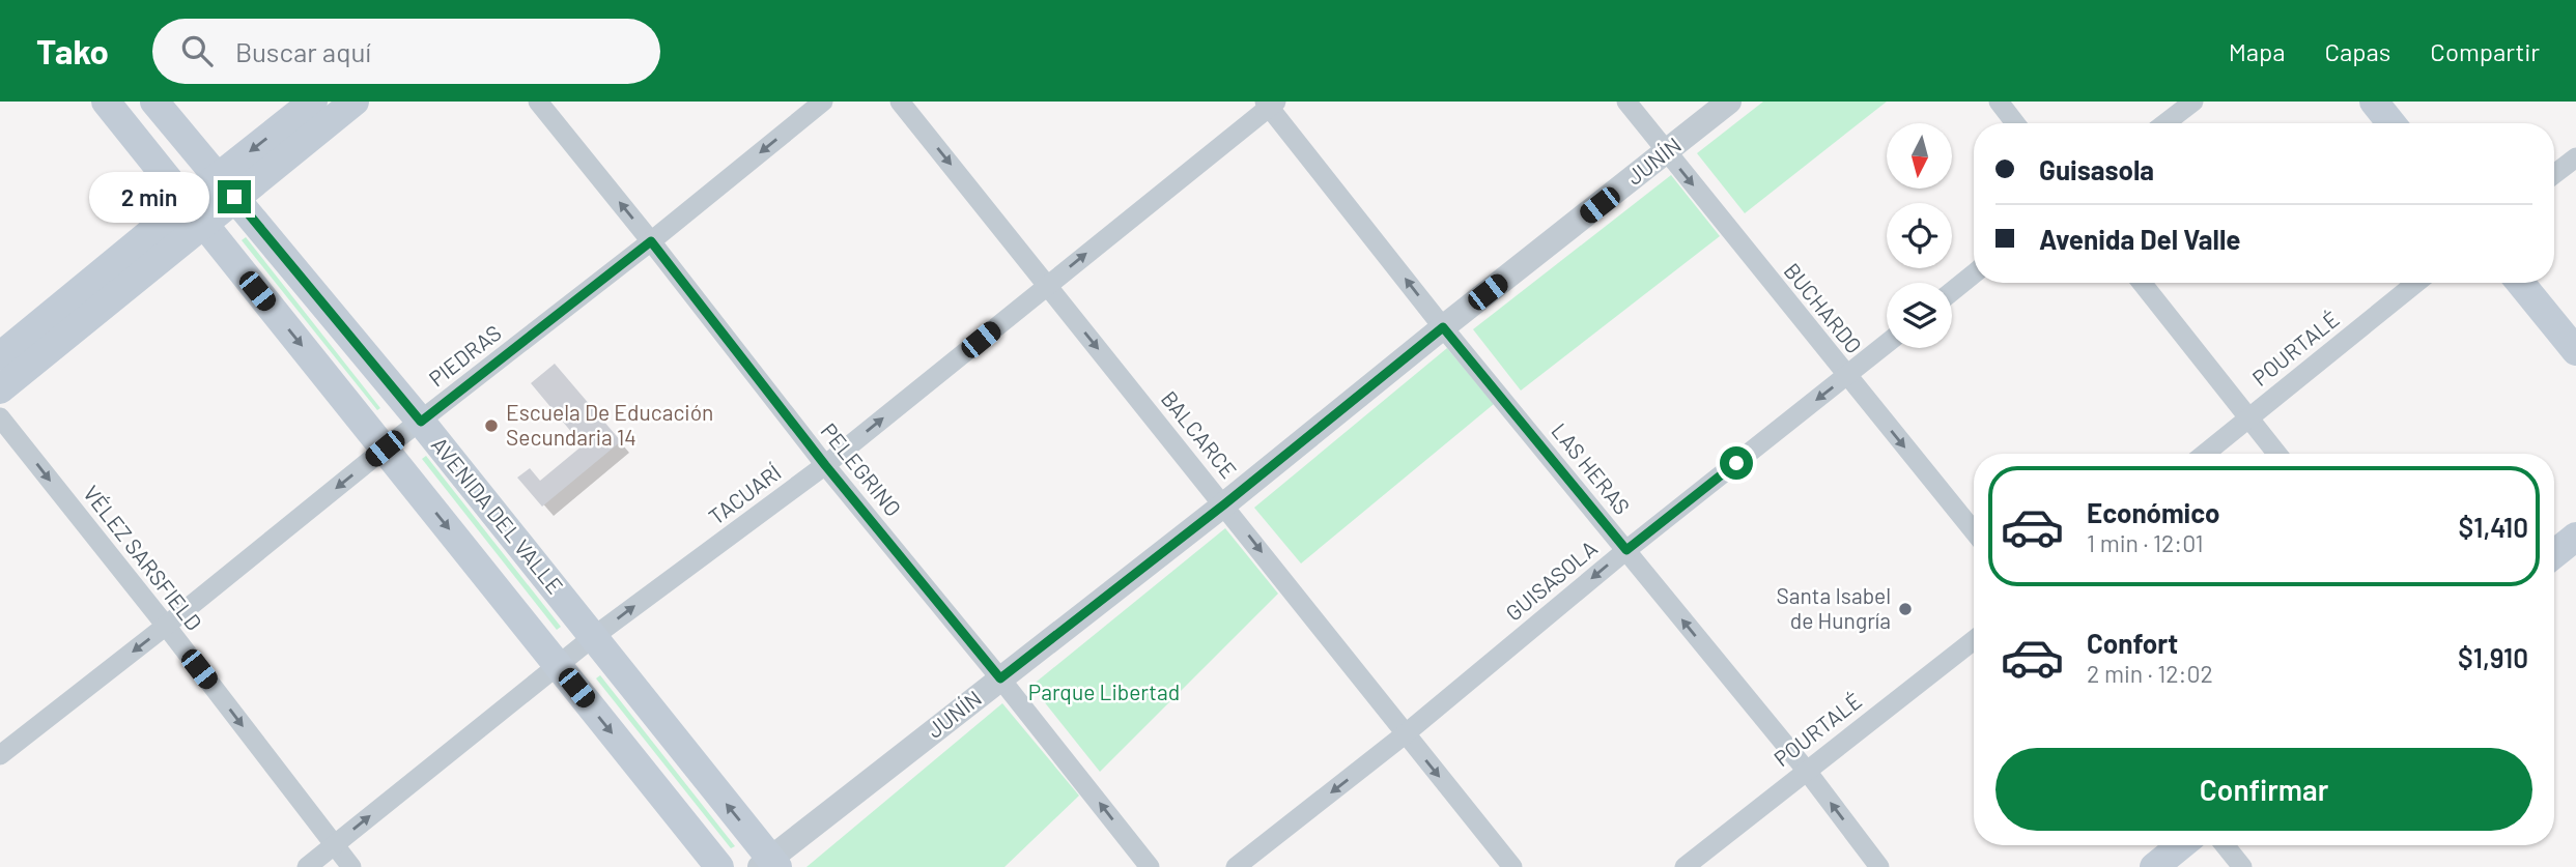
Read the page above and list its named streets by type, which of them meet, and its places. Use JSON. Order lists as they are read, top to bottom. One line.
{"streets":{"main road":["AVENIDA DEL VALLE"],"street":["JUNÍN","BUCHARDO","POURTALÉ","PIEDRAS","BALCARCE","LAS HERAS","PELEGRINO","TACUARÍ","VÉLEZ SARSFIELD","GUISASOLA"]},"crossings":[["JUNÍN","BUCHARDO"],["JUNÍN","BALCARCE"],["JUNÍN","LAS HERAS"],["JUNÍN","PELEGRINO"],["JUNÍN","AVENIDA DEL VALLE"],["BUCHARDO","GUISASOLA"],["POURTALÉ","LAS HERAS"],["PIEDRAS","PELEGRINO"],["PIEDRAS","AVENIDA DEL VALLE"],["PIEDRAS","VÉLEZ SARSFIELD"],["BALCARCE","TACUARÍ"],["BALCARCE","GUISASOLA"],["LAS HERAS","TACUARÍ"],["LAS HERAS","GUISASOLA"],["PELEGRINO","TACUARÍ"],["TACUARÍ","AVENIDA DEL VALLE"],["TACUARÍ","VÉLEZ SARSFIELD"]],"one_way":["BUCHARDO","PIEDRAS","BALCARCE","LAS HERAS","PELEGRINO","TACUARÍ","VÉLEZ SARSFIELD","GUISASOLA"],"parks":["Parque Libertad"],"places":["Escuela De Educación Secundaria 14","Santa Isabel de Hungría"],"north":"bottom","page":{"header":"Tako","search":"Buscar aquí","nav":["Mapa","Capas","Compartir"],"banner":["Guisasola","Avenida Del Valle"],"bubble":"2 min","list":[{"name":"Económico","note":"1 min · 12:01","value":"$1,410"},{"name":"Confort","note":"2 min · 12:02","value":"$1,910"}],"buttons":"Confirmar"}}
